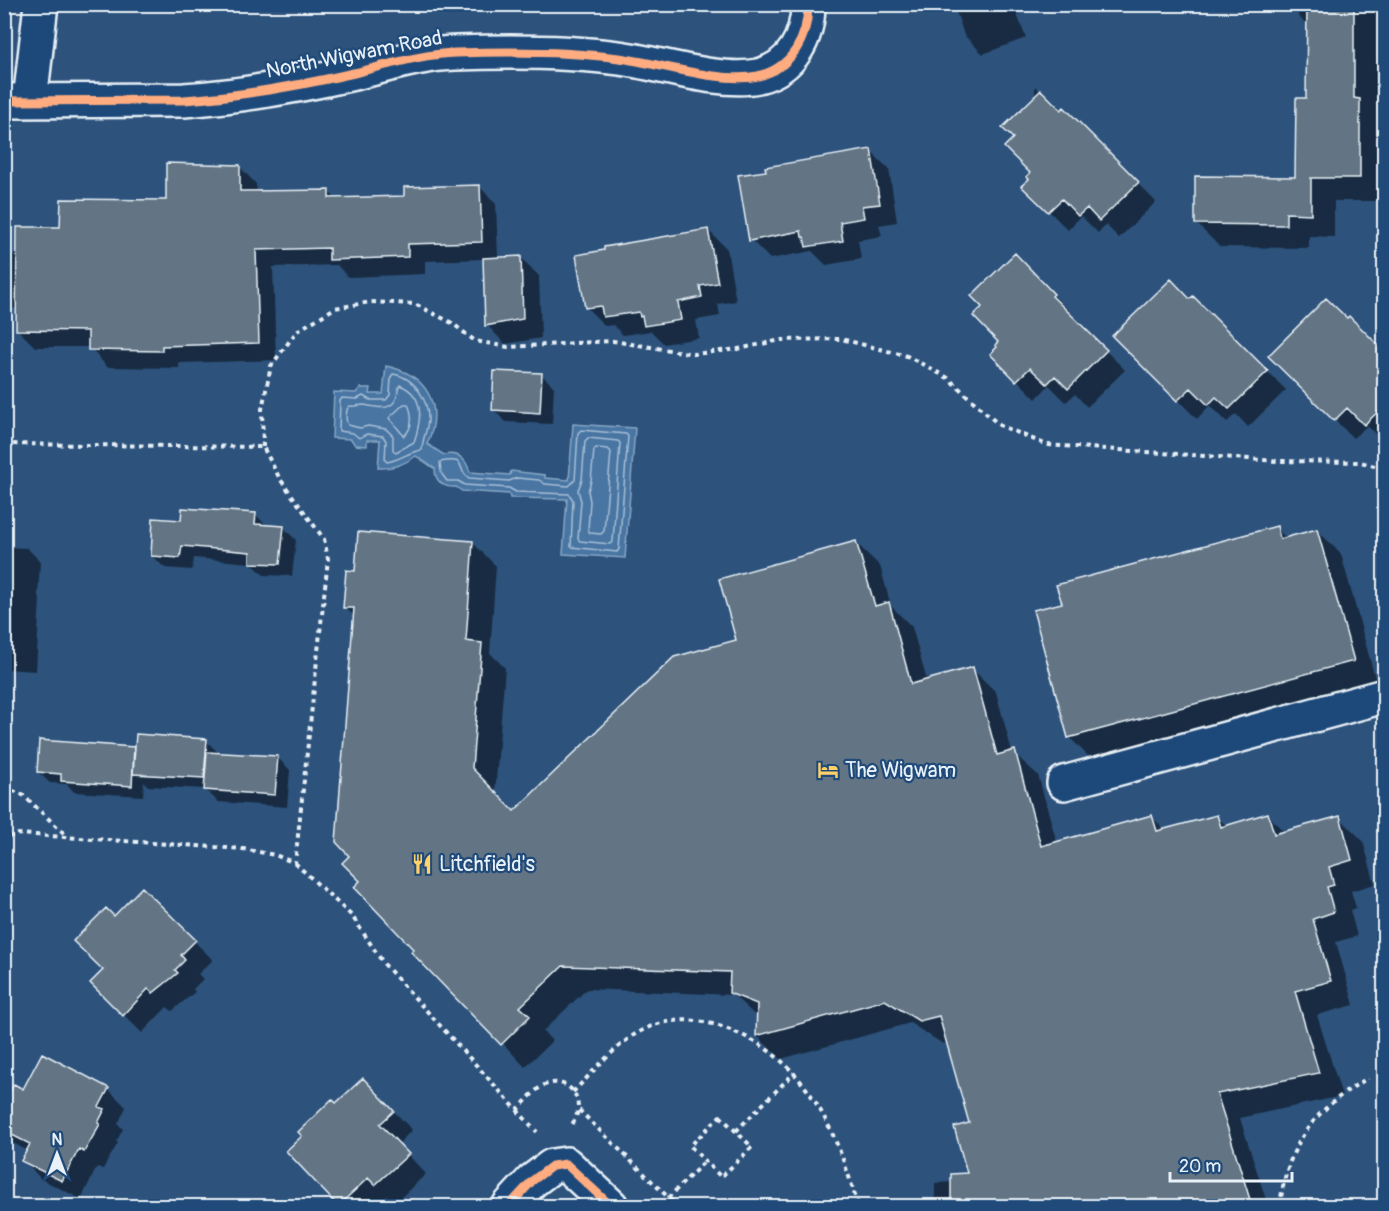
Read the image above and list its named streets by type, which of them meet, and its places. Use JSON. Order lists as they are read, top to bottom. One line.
{"streets":{"street":["North Wigwam Road"]},"places":{"hotel":["The Wigwam"],"restaurant":["Litchfield's"]},"scale_bar":"20 m","north":"top"}
